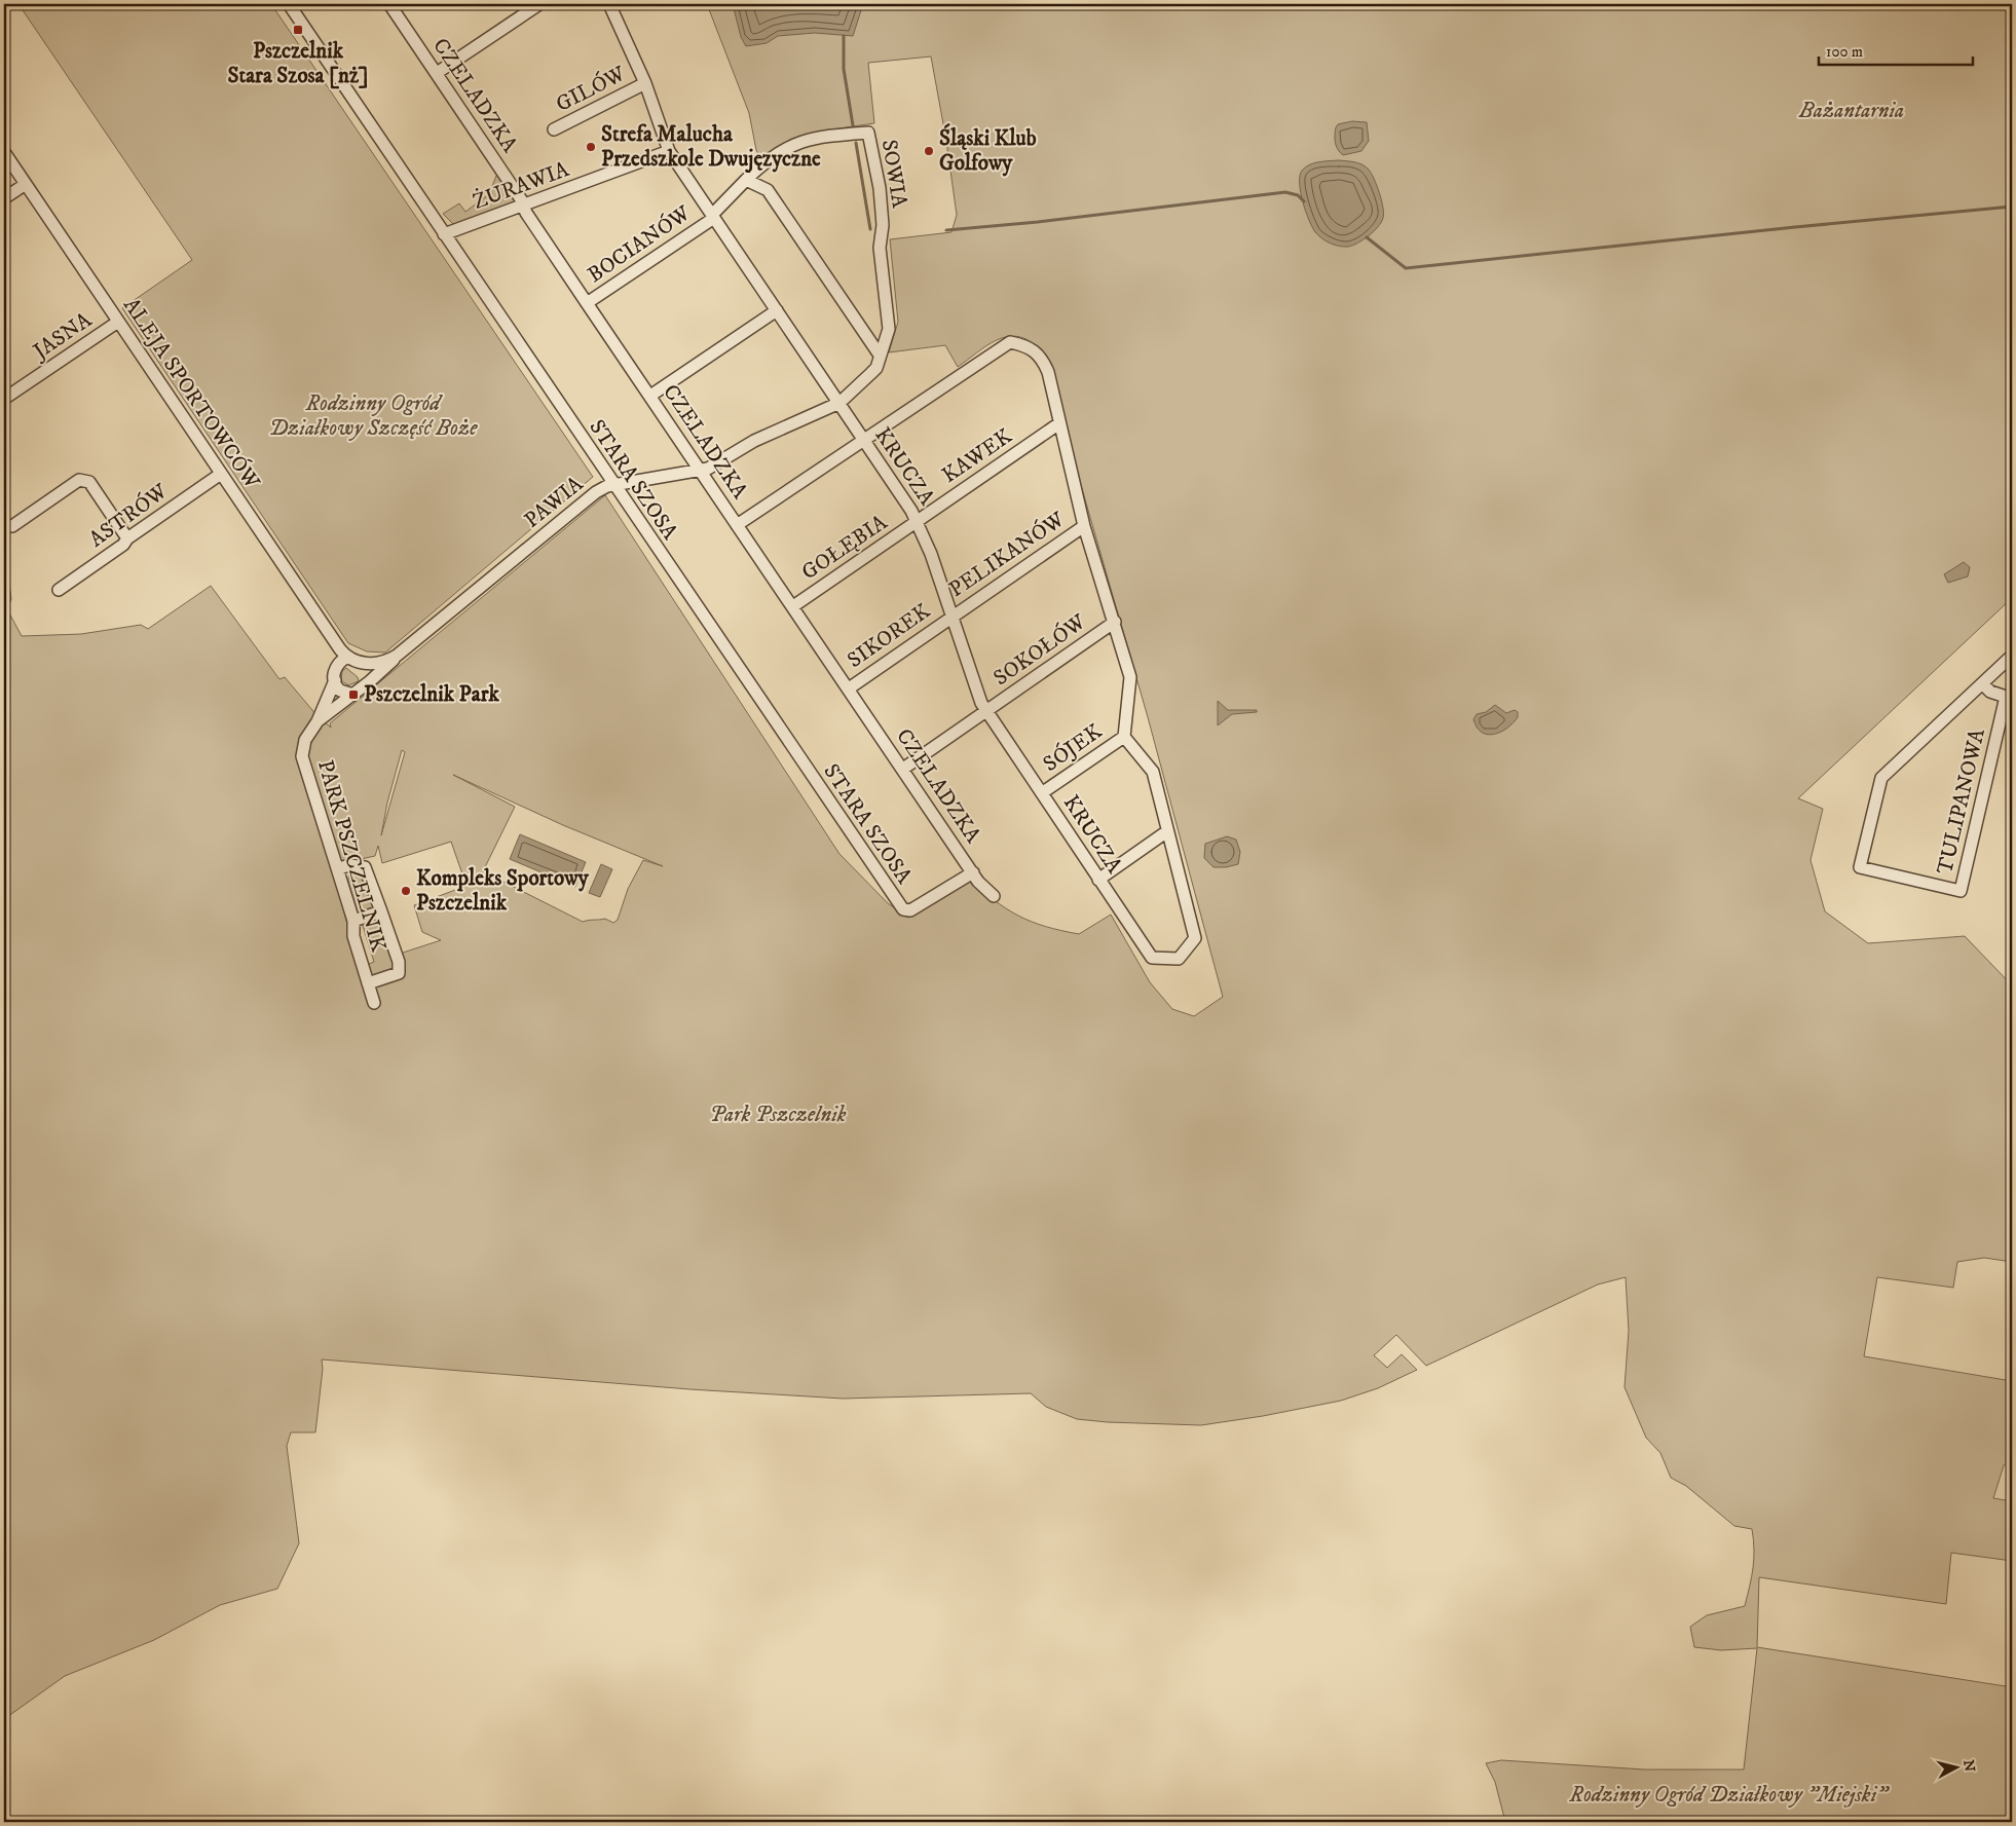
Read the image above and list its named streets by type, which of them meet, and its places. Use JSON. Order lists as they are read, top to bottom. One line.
{"streets":{"street":["GILÓW","CZELADZKA","SOWIA","ŻURAWIA","BOCIANÓW","JASNA","ALEJA SPORTOWCÓW","KAWEK","KRUCZA","STARA SZOSA","PAWIA","ASTRÓW","GOŁĘBIA","PELIKANÓW","SIKOREK","SOKOŁÓW","SÓJEK","TULIPANOWA","PARK PSZCZELNIK"]},"crossings":[["GILÓW","KRUCZA"],["CZELADZKA","ŻURAWIA"],["CZELADZKA","BOCIANÓW"],["CZELADZKA","STARA SZOSA"],["CZELADZKA","PAWIA"],["CZELADZKA","GOŁĘBIA"],["CZELADZKA","SIKOREK"],["CZELADZKA","SOKOŁÓW"],["SOWIA","BOCIANÓW"],["SOWIA","KRUCZA"],["SOWIA","PAWIA"],["ŻURAWIA","KRUCZA"],["ŻURAWIA","STARA SZOSA"],["BOCIANÓW","KRUCZA"],["JASNA","ALEJA SPORTOWCÓW"],["ALEJA SPORTOWCÓW","PAWIA"],["ALEJA SPORTOWCÓW","ASTRÓW"],["ALEJA SPORTOWCÓW","PARK PSZCZELNIK"],["KAWEK","KRUCZA"],["KAWEK","GOŁĘBIA"],["KRUCZA","PAWIA"],["KRUCZA","GOŁĘBIA"],["KRUCZA","PELIKANÓW"],["KRUCZA","SIKOREK"],["KRUCZA","SOKOŁÓW"],["KRUCZA","SÓJEK"],["STARA SZOSA","PAWIA"],["PAWIA","PARK PSZCZELNIK"],["PELIKANÓW","SIKOREK"]],"parks":["Bażantarnia","Rodzinny Ogród Działkowy Szczęść Boże","Park Pszczelnik","Rodzinny Ogród Działkowy \"Miejski\""],"places":{"transit":["Pszczelnik Stara Szosa [nż]","Pszczelnik Park"],"other":["Strefa Malucha Przedszkole Dwujęzyczne","Śląski Klub Golfowy","Kompleks Sportowy Pszczelnik"]},"scale_bar":"100 m","north":"right"}
